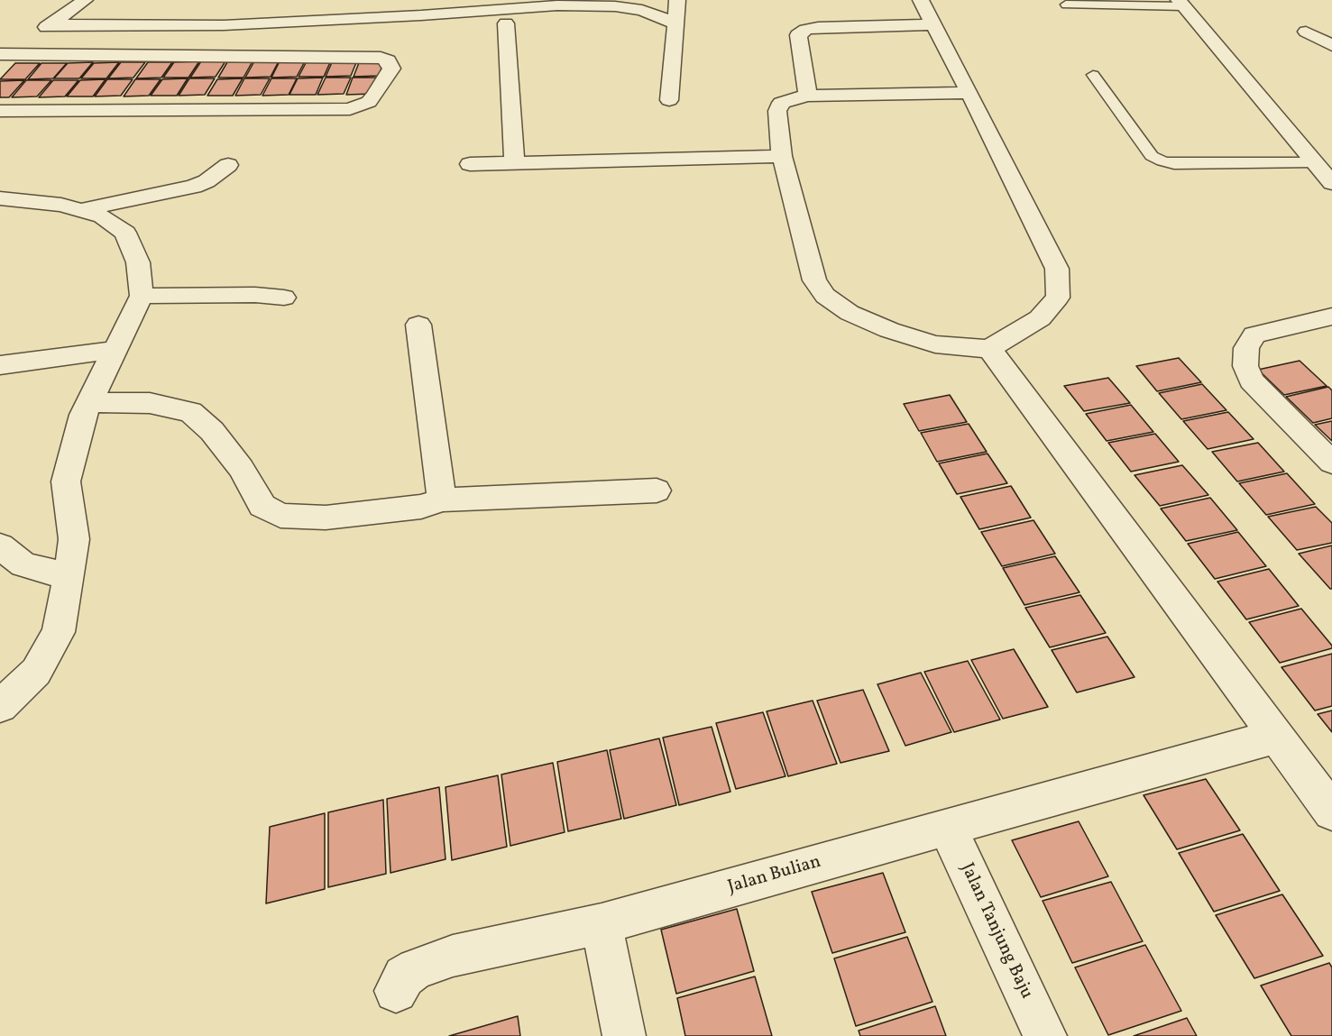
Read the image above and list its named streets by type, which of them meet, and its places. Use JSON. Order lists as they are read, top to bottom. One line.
{"streets":{"street":["Jalan Bulian","Jalan Tanjung Baju"]},"crossings":[["Jalan Bulian","Jalan Tanjung Baju"]]}
